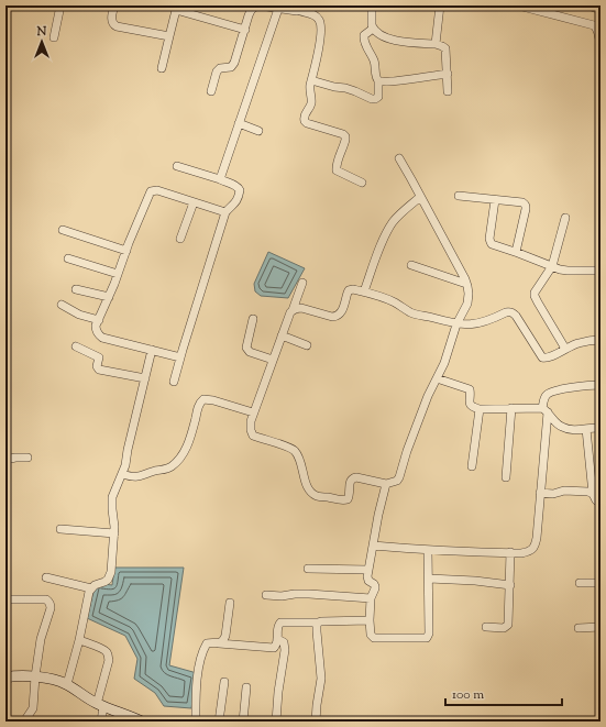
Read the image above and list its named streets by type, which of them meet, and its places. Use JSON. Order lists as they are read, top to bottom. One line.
{"scale_bar":"100 m","north":"top"}
